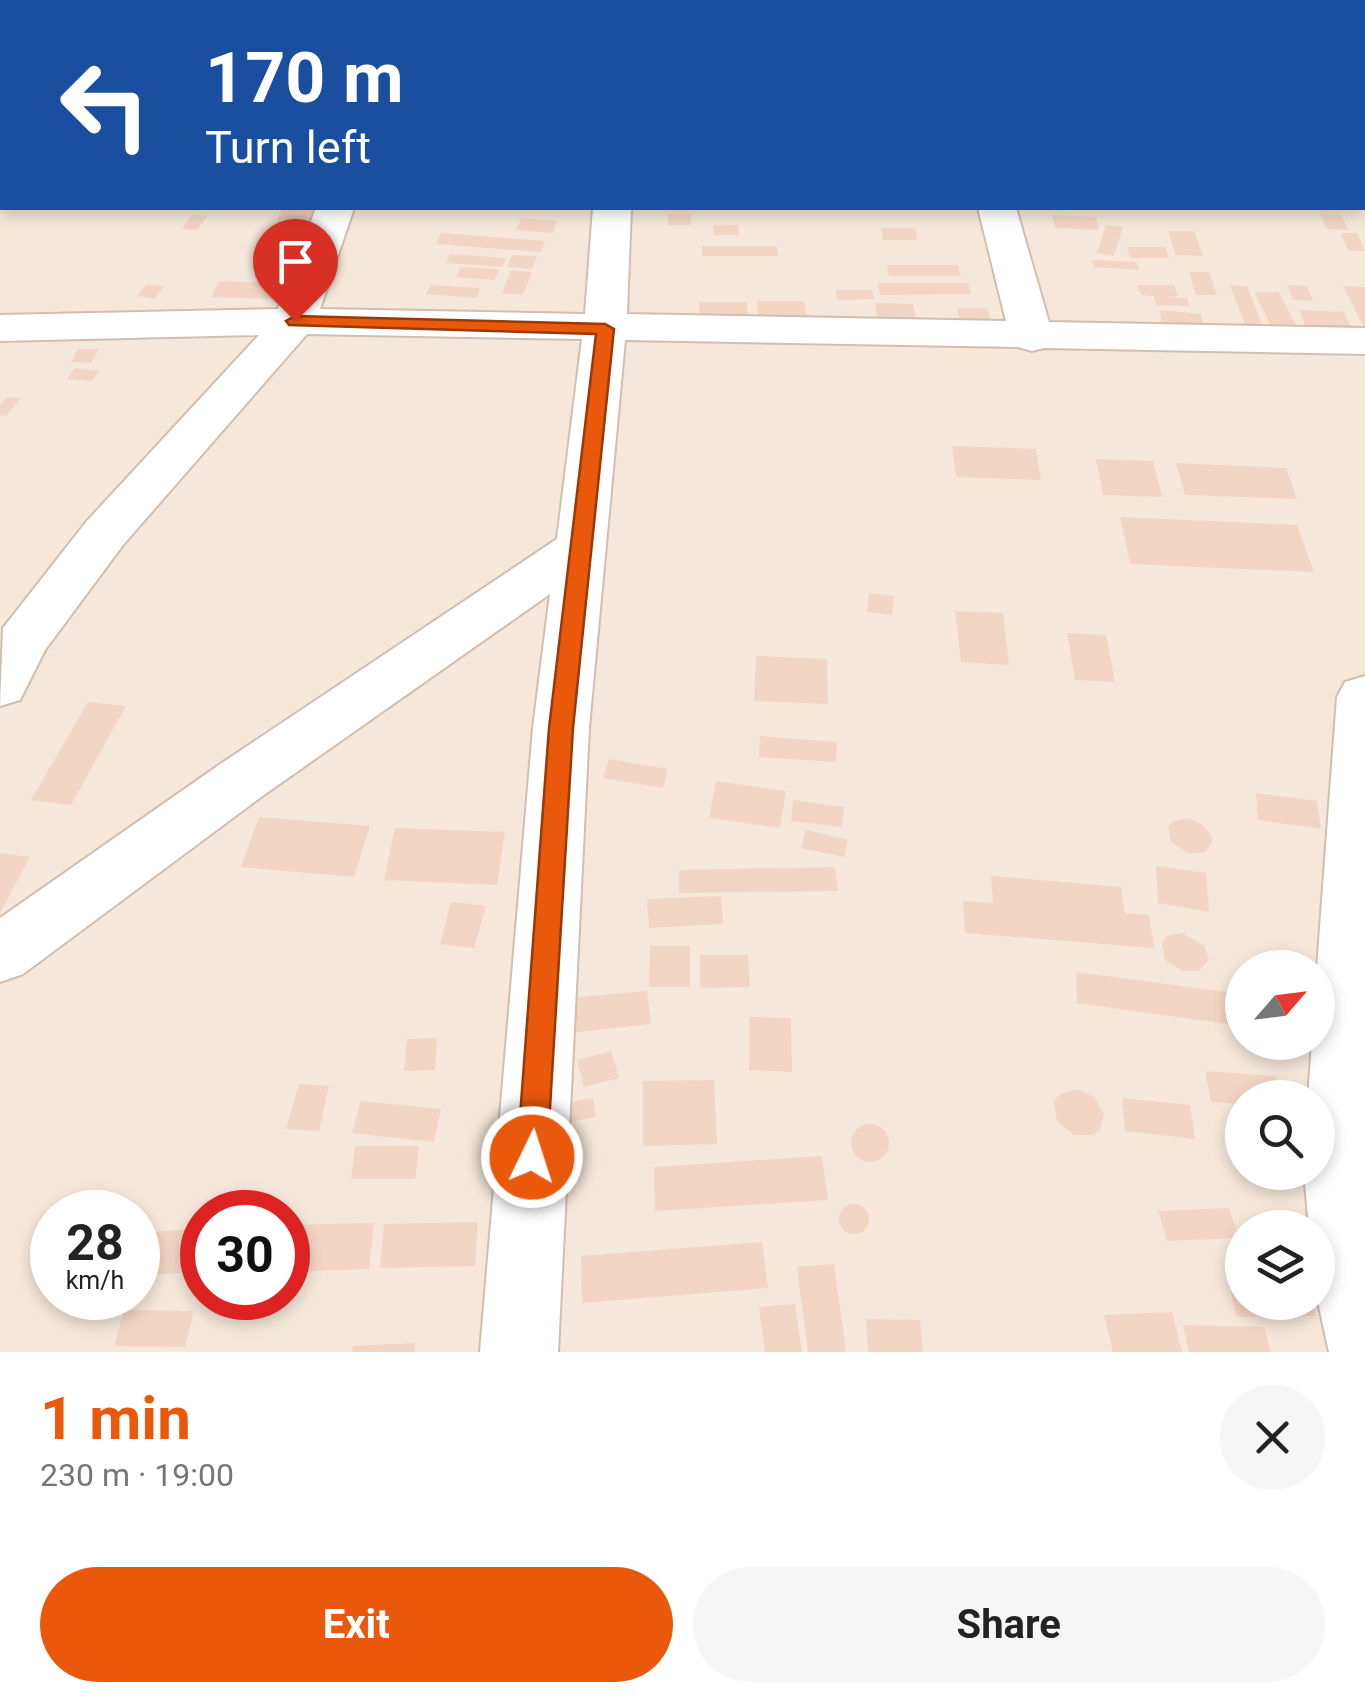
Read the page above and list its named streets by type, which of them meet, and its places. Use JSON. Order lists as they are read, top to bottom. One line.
{"north":"top right","page":{"turn":["170 m","Turn left"],"speed":"28 km/h","limit":"30","heading":["1 min","230 m · 19:00"],"buttons":["Exit","Share"]}}
